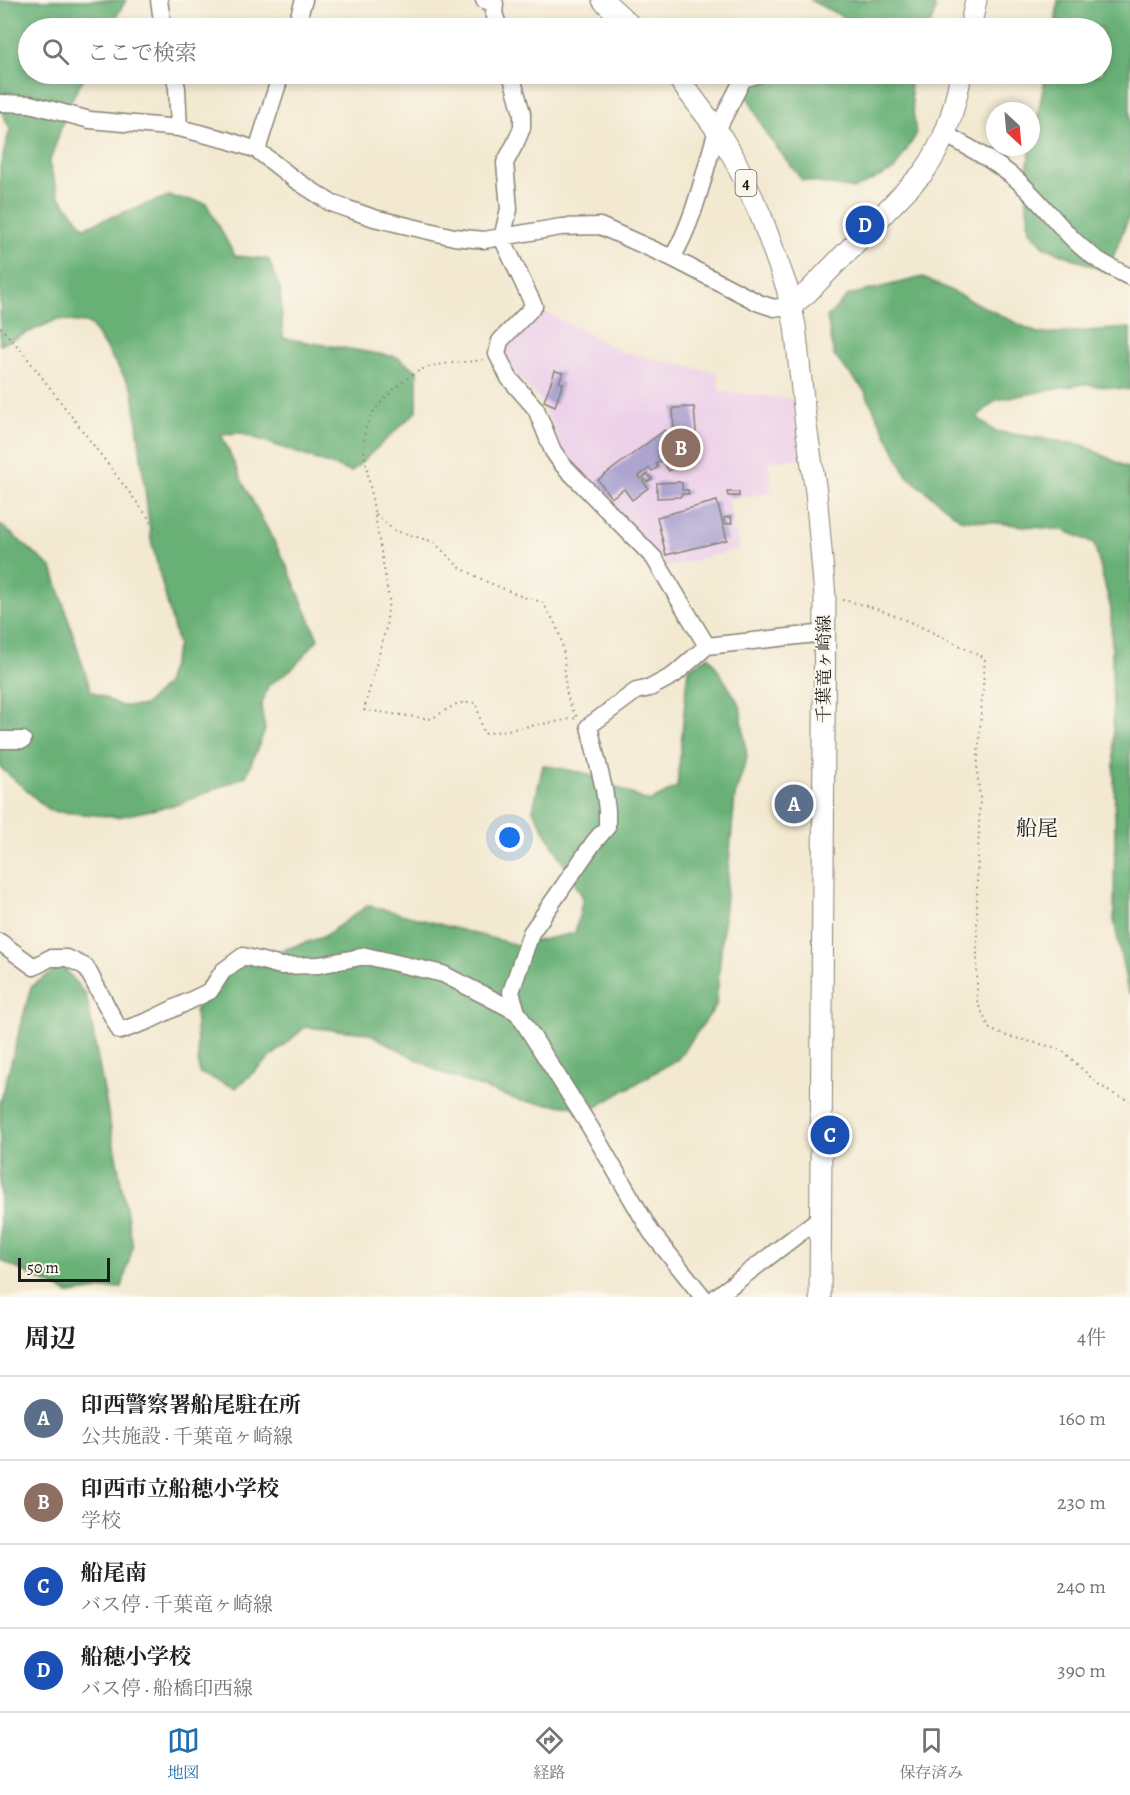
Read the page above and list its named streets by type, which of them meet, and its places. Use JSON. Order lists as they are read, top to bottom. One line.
{"streets":{"main road":["4","千葉竜ヶ崎線"]},"districts":["船尾"],"scale_bar":"50 m","north":"bottom right","page":{"search":"ここで検索","pins":["D","B","A","C"],"scale":"50 m","heading":["周辺","4件"],"list":[{"mark":"A","name":"印西警察署船尾駐在所","note":"公共施設 · 千葉竜ヶ崎線","value":"160 m"},{"mark":"B","name":"印西市立船穂小学校","note":"学校","value":"230 m"},{"mark":"C","name":"船尾南","note":"バス停 · 千葉竜ヶ崎線","value":"240 m"},{"mark":"D","name":"船穂小学校","note":"バス停 · 船橋印西線","value":"390 m"}],"nav":["地図","経路","保存済み"]}}
